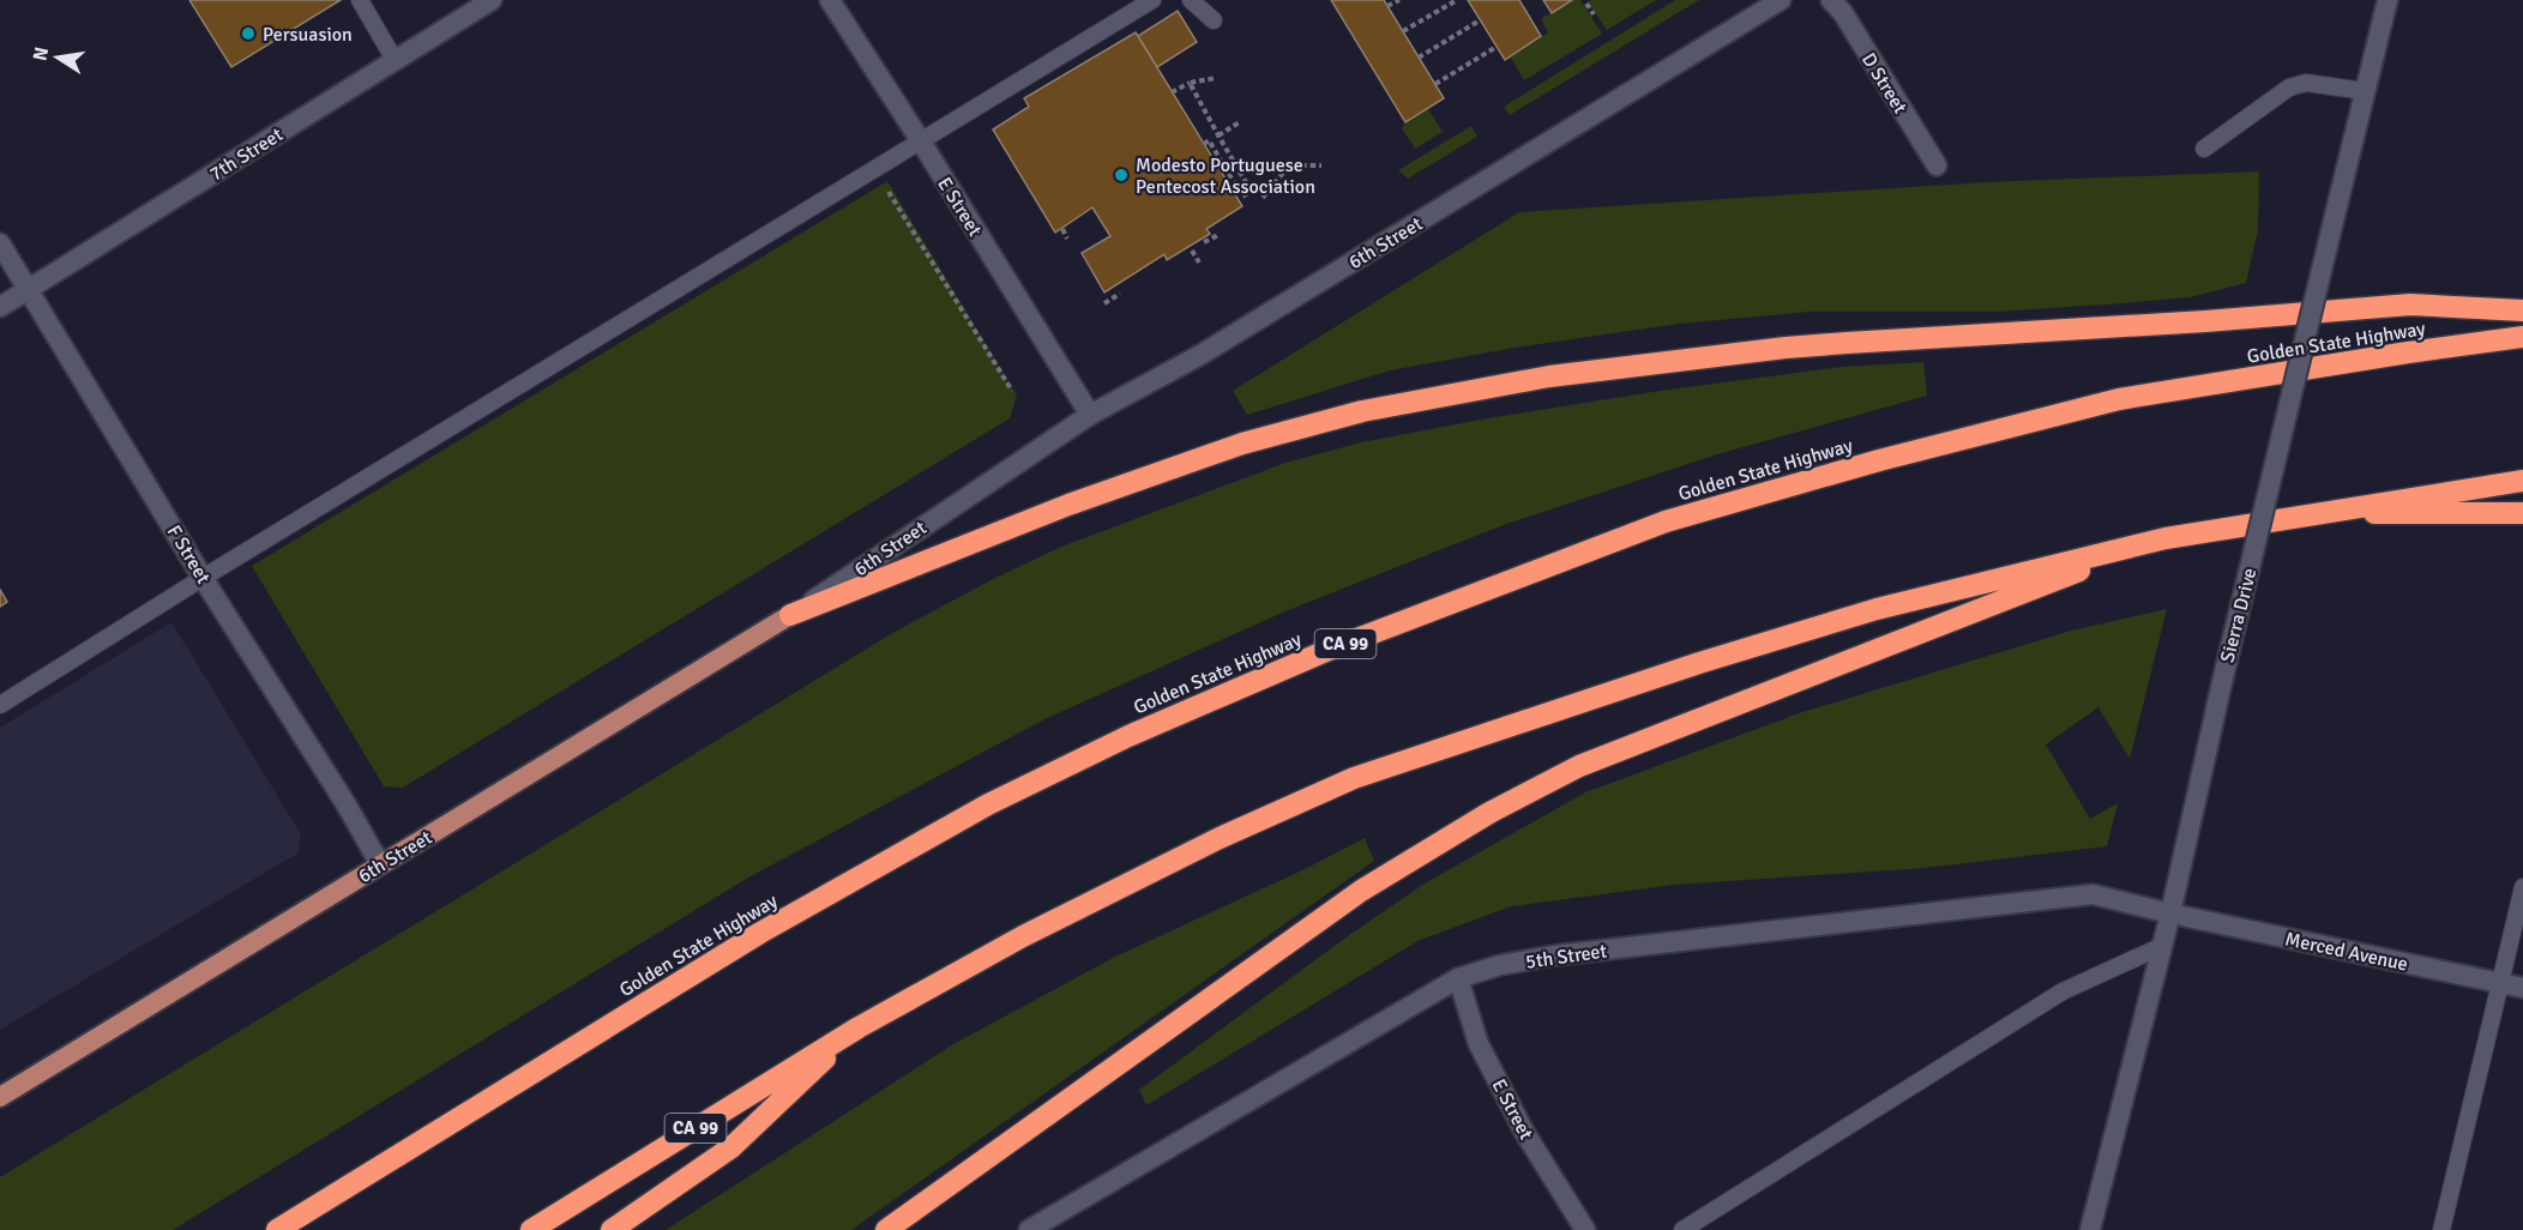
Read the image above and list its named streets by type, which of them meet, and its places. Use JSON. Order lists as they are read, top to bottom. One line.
{"streets":{"highway":["Golden State Highway","CA 99"],"main road":["6th Street"],"street":["D Street","7th Street","E Street","F Street","Sierra Drive","Merced Avenue","5th Street"]},"crossings":[["7th Street","F Street"],["E Street","6th Street"],["E Street","5th Street"],["6th Street","F Street"],["Sierra Drive","Merced Avenue"],["Sierra Drive","5th Street"],["Merced Avenue","5th Street"]],"places":["Persuasion","Modesto Portuguese Pentecost Association"],"north":"left"}
